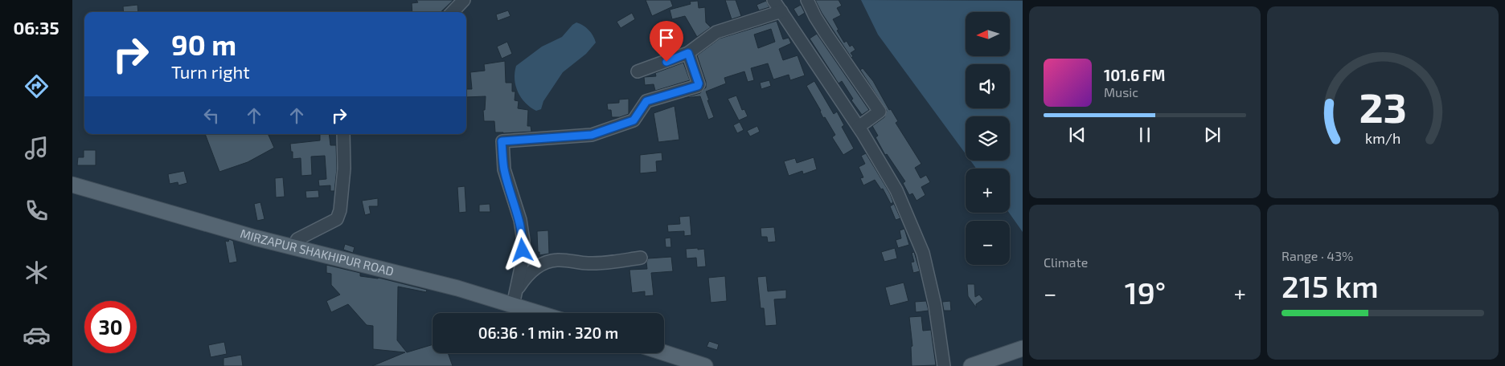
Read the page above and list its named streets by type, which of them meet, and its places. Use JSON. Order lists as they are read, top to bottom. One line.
{"streets":{"main road":["MIRZAPUR SHAKHIPUR ROAD"]},"north":"left","page":{"tabs":"06:35","map_buttons":["+","−"],"turn":["90 m","Turn right"],"song":["101.6 FM","Music"],"tile":["Climate",["Range · 43%","215 km"]],"heat":["−","19°","+"],"limit":"30","trip":"06:36 · 1 min · 320 m","gauge":["23","km/h"]}}
